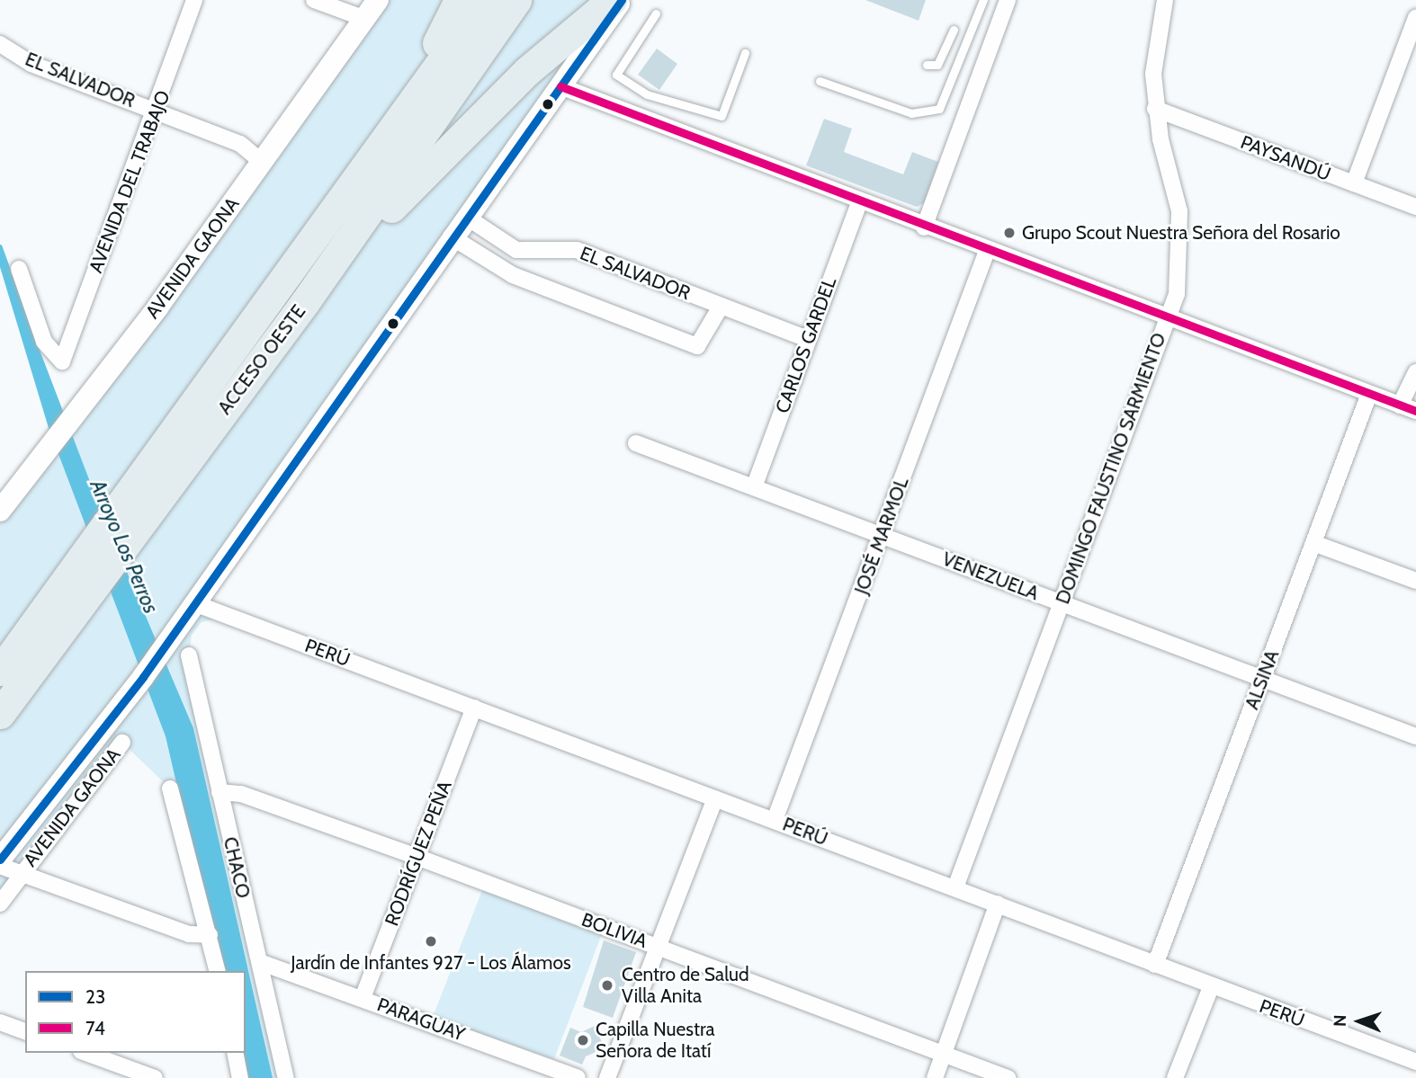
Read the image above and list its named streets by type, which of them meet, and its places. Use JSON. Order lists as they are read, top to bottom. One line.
{"streets":{"highway":["ACCESO OESTE"],"street":["EL SALVADOR","PAYSANDÚ","AVENIDA DEL TRABAJO","AVENIDA GAONA","CARLOS GARDEL","DOMINGO FAUSTINO SARMIENTO","JOSÉ MARMOL","VENEZUELA","PERÚ","ALSINA","RODRÍGUEZ PEÑA","CHACO","BOLIVIA","PARAGUAY"]},"crossings":[["EL SALVADOR","AVENIDA DEL TRABAJO"],["EL SALVADOR","AVENIDA GAONA"],["EL SALVADOR","CARLOS GARDEL"],["PAYSANDÚ","DOMINGO FAUSTINO SARMIENTO"],["AVENIDA GAONA","PERÚ"],["CARLOS GARDEL","VENEZUELA"],["DOMINGO FAUSTINO SARMIENTO","VENEZUELA"],["DOMINGO FAUSTINO SARMIENTO","PERÚ"],["JOSÉ MARMOL","VENEZUELA"],["JOSÉ MARMOL","PERÚ"],["VENEZUELA","ALSINA"],["PERÚ","ALSINA"],["PERÚ","RODRÍGUEZ PEÑA"],["RODRÍGUEZ PEÑA","BOLIVIA"],["RODRÍGUEZ PEÑA","PARAGUAY"],["CHACO","BOLIVIA"],["CHACO","PARAGUAY"]],"water":["Arroyo Los Perros"],"places":["Grupo Scout Nuestra Señora del Rosario","Jardín de Infantes 927 - Los Álamos","Centro de Salud Villa Anita","Capilla Nuestra Señora de Itatí"],"lines":["transit line 23","transit line 74"],"legend":["23","74"],"north":"left"}
